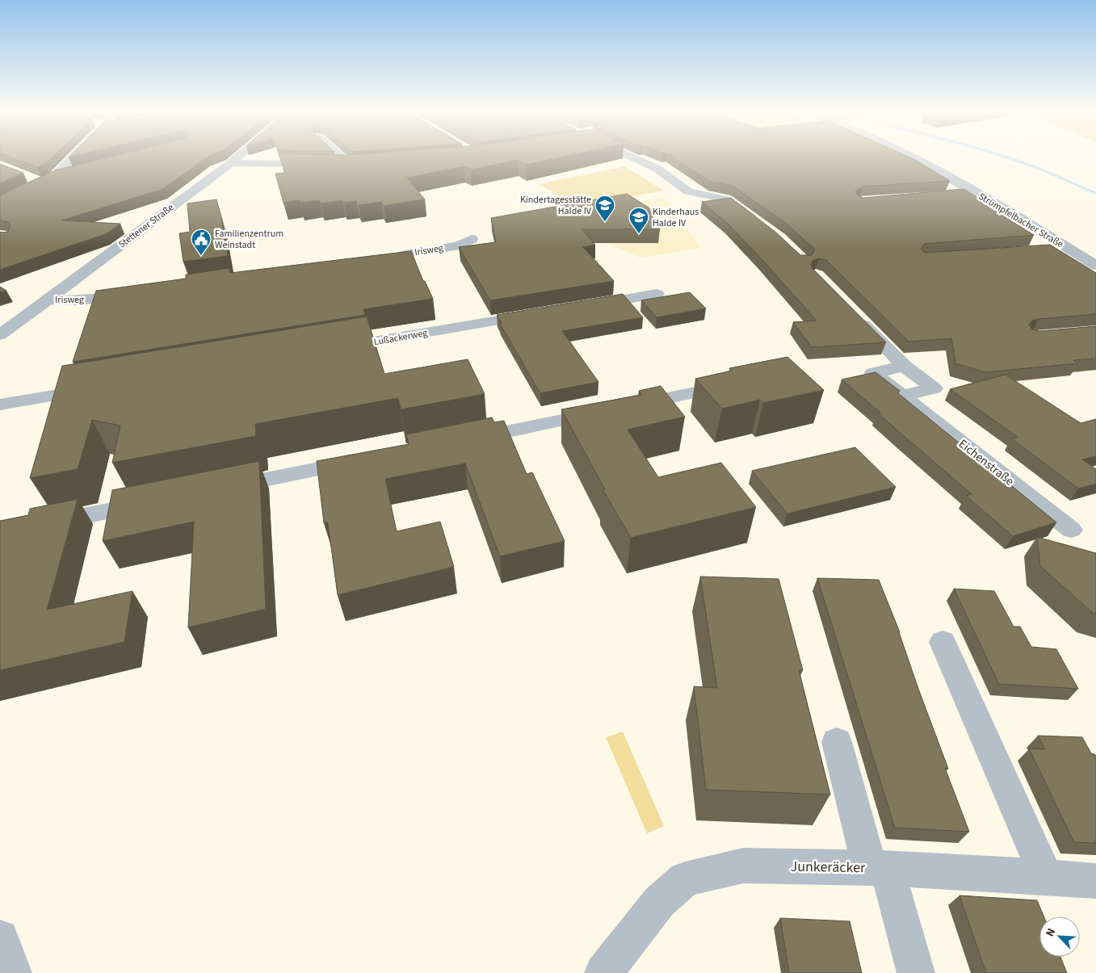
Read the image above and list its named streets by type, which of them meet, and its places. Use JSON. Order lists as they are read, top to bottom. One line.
{"streets":{"street":["Strümpfelbacher Straße","Stettener Straße","Irisweg","Lußackerweg","Eichenstraße","Junkeräcker"]},"crossings":[["Stettener Straße","Irisweg"]],"places":{"school or university":["Kindertagesstätte Halde IV","Kinderhaus Halde IV"],"public building":["Familienzentrum Weinstadt"]},"north":"top left"}
